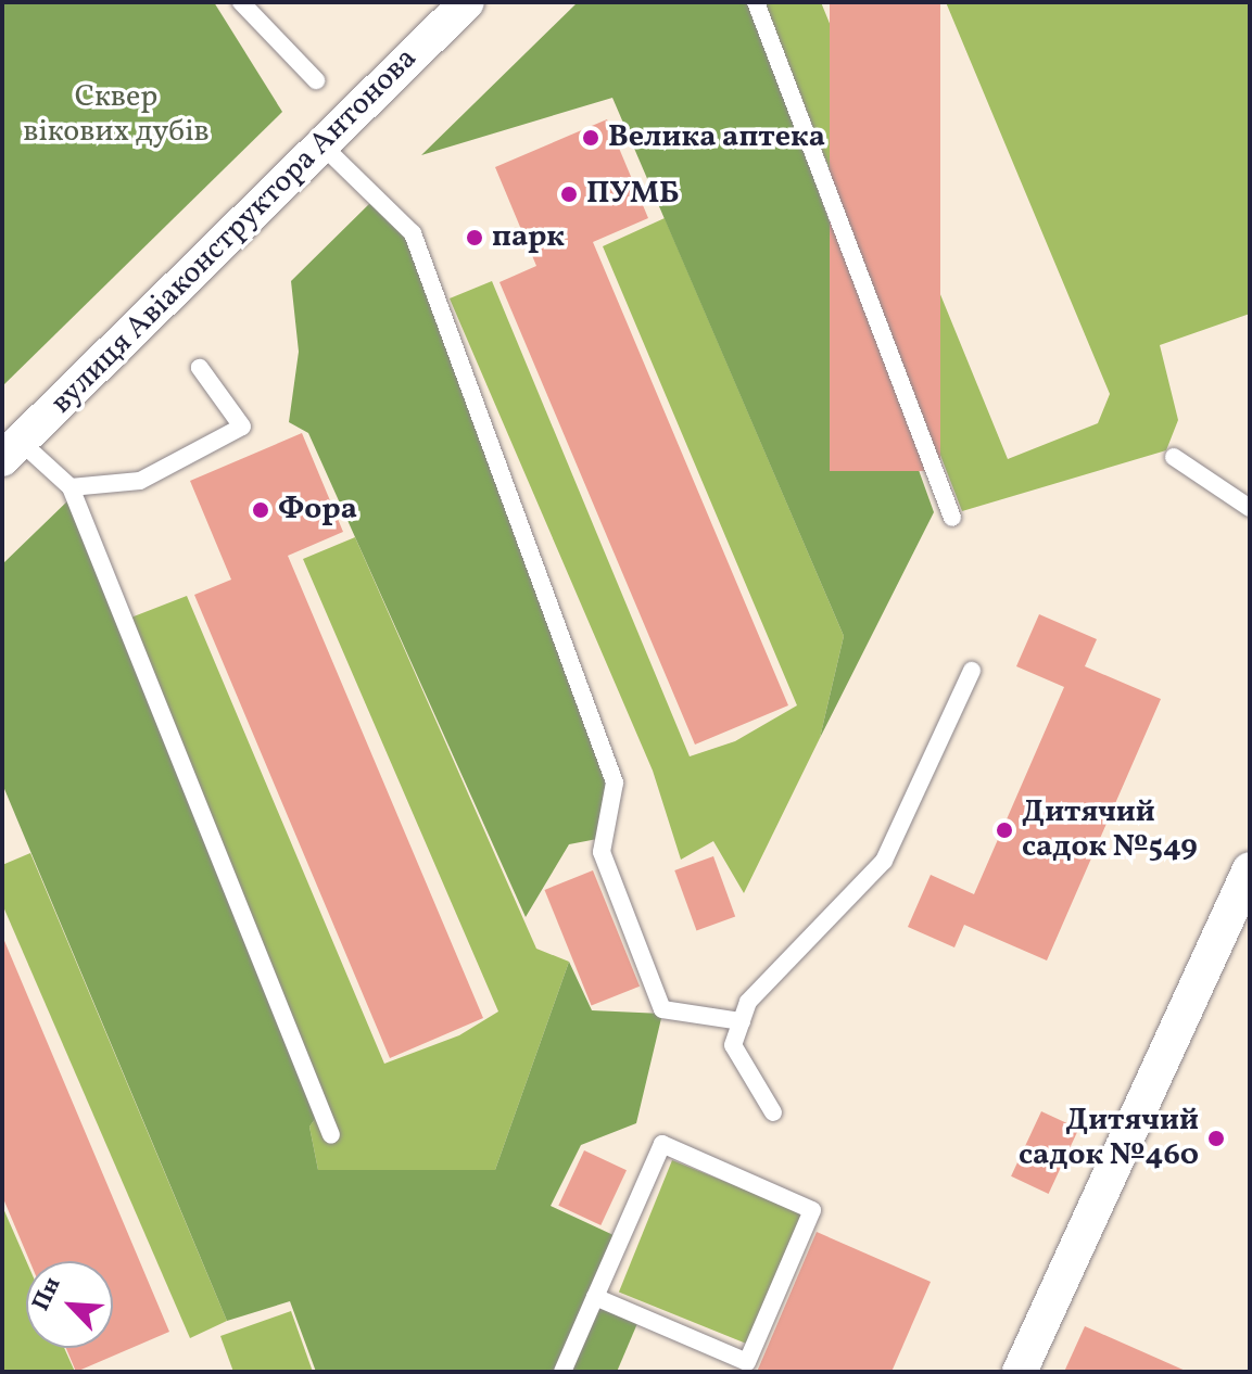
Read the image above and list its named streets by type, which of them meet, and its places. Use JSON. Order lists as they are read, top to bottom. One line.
{"streets":{"street":["вулиця Авіаконструктора Антонова"]},"parks":["Сквер вікових дубів"],"places":["Велика аптека","ПУМБ","парк","Фора","Дитячий садок №549","Дитячий садок №460"],"north":"top left"}
